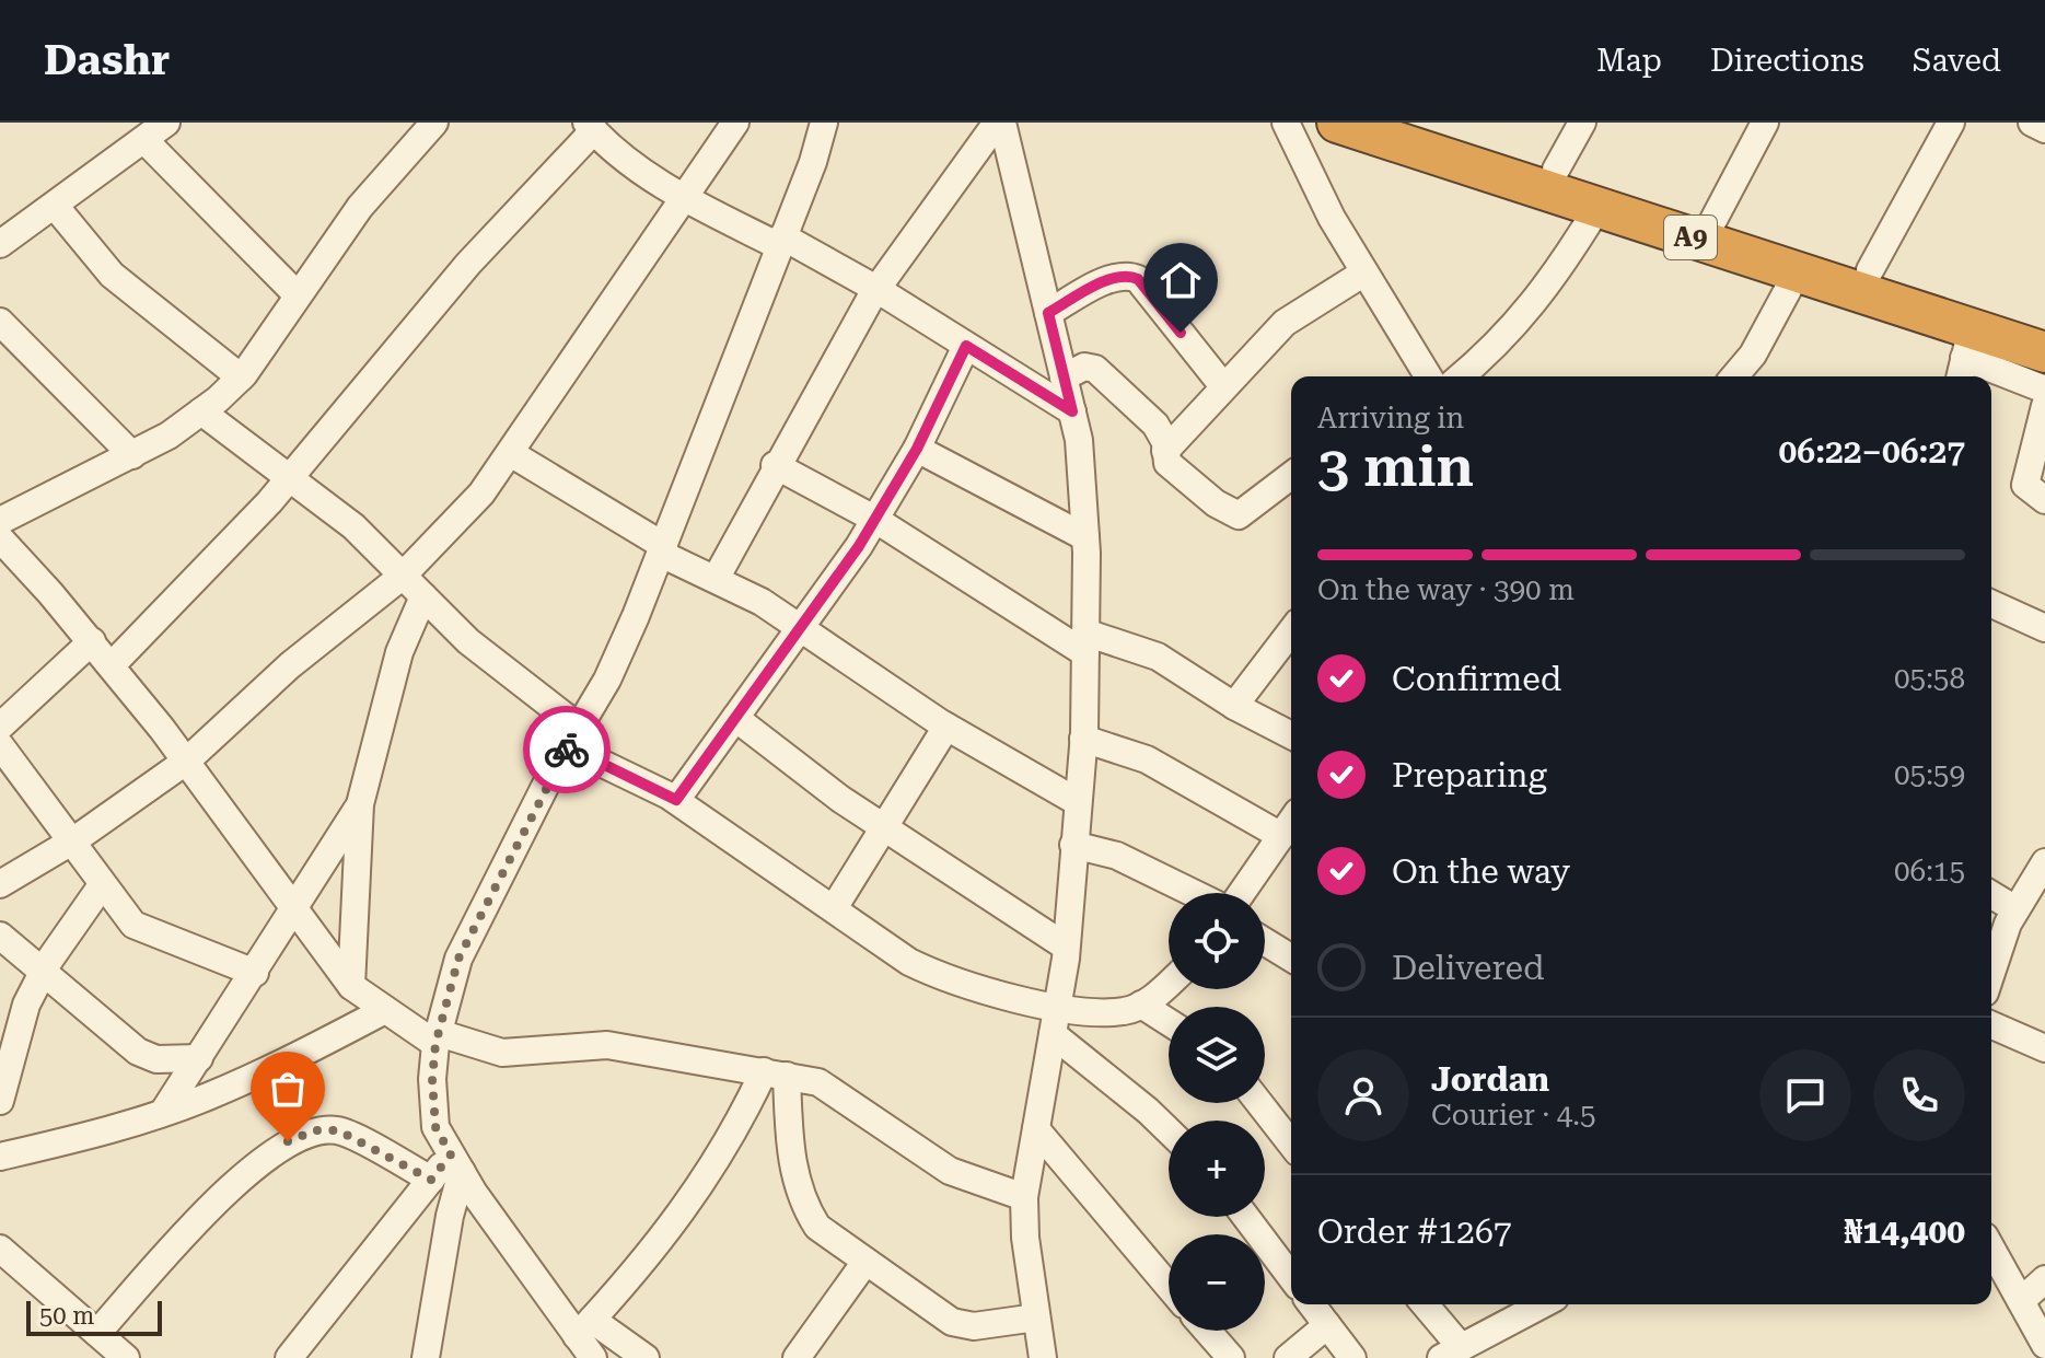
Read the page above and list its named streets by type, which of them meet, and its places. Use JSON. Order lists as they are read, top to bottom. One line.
{"streets":{"highway":["A9"]},"scale_bar":"50 m","page":{"header":"Dashr","nav":["Map","Directions","Saved"],"heading":["3 min","Arriving in","06:22–06:27"],"panel":["Jordan","Courier · 4.5","Order #1267","₦14,400"],"bar":"On the way · 390 m","list":[["Confirmed","05:58"],["Preparing","05:59"],["On the way","06:15"],"Delivered"],"map_buttons":["+","−"],"scale":"50 m"}}
